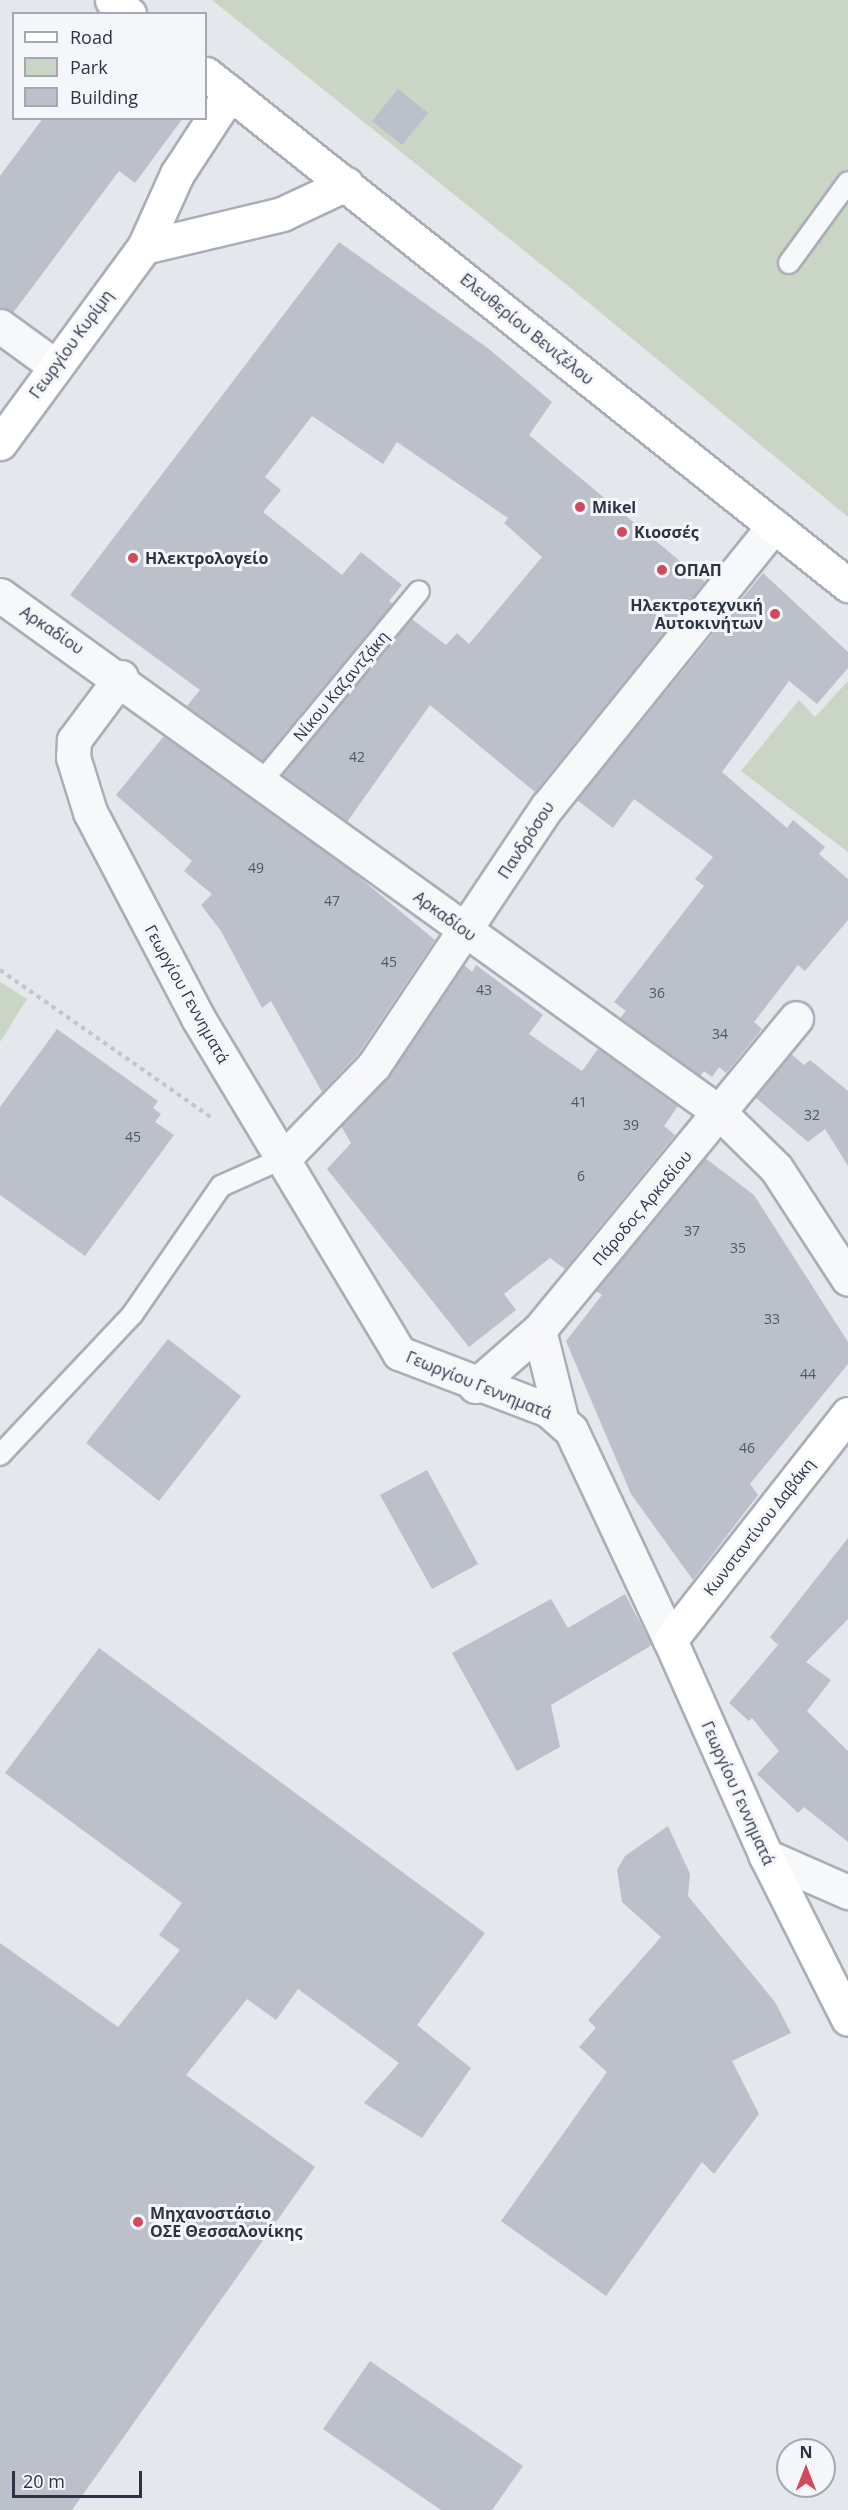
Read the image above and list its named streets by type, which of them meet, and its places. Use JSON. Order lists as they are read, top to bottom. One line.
{"streets":{"street":["Ελευθερίου Βενιζέλου","Γεωργίου Κυρίμη","Αρκαδίου","Πανδρόσου","Γεωργίου Γεννηματά","Πάροδος Αρκαδίου","Κωνσταντίνου Δαβάκη"],"lane":["Νίκου Καζαντζάκη"]},"crossings":[["Ελευθερίου Βενιζέλου","Γεωργίου Κυρίμη"],["Ελευθερίου Βενιζέλου","Πανδρόσου"],["Αρκαδίου","Νίκου Καζαντζάκη"],["Αρκαδίου","Πανδρόσου"],["Αρκαδίου","Γεωργίου Γεννηματά"],["Αρκαδίου","Πάροδος Αρκαδίου"],["Πανδρόσου","Γεωργίου Γεννηματά"],["Γεωργίου Γεννηματά","Πάροδος Αρκαδίου"],["Γεωργίου Γεννηματά","Κωνσταντίνου Δαβάκη"]],"places":["Mikel","Κιοσσές","Ηλεκτρολογείο","ΟΠΑΠ","Ηλεκτροτεχνική Αυτοκινήτων","Μηχανοστάσιο ΟΣΕ Θεσσαλονίκης"],"house_numbers":["42","49","47","45","43","36","34","41","32","39","45","6","37","35","33","44","46"],"legend":["Road","Park","Building"],"scale_bar":"20 m","north":"top"}
